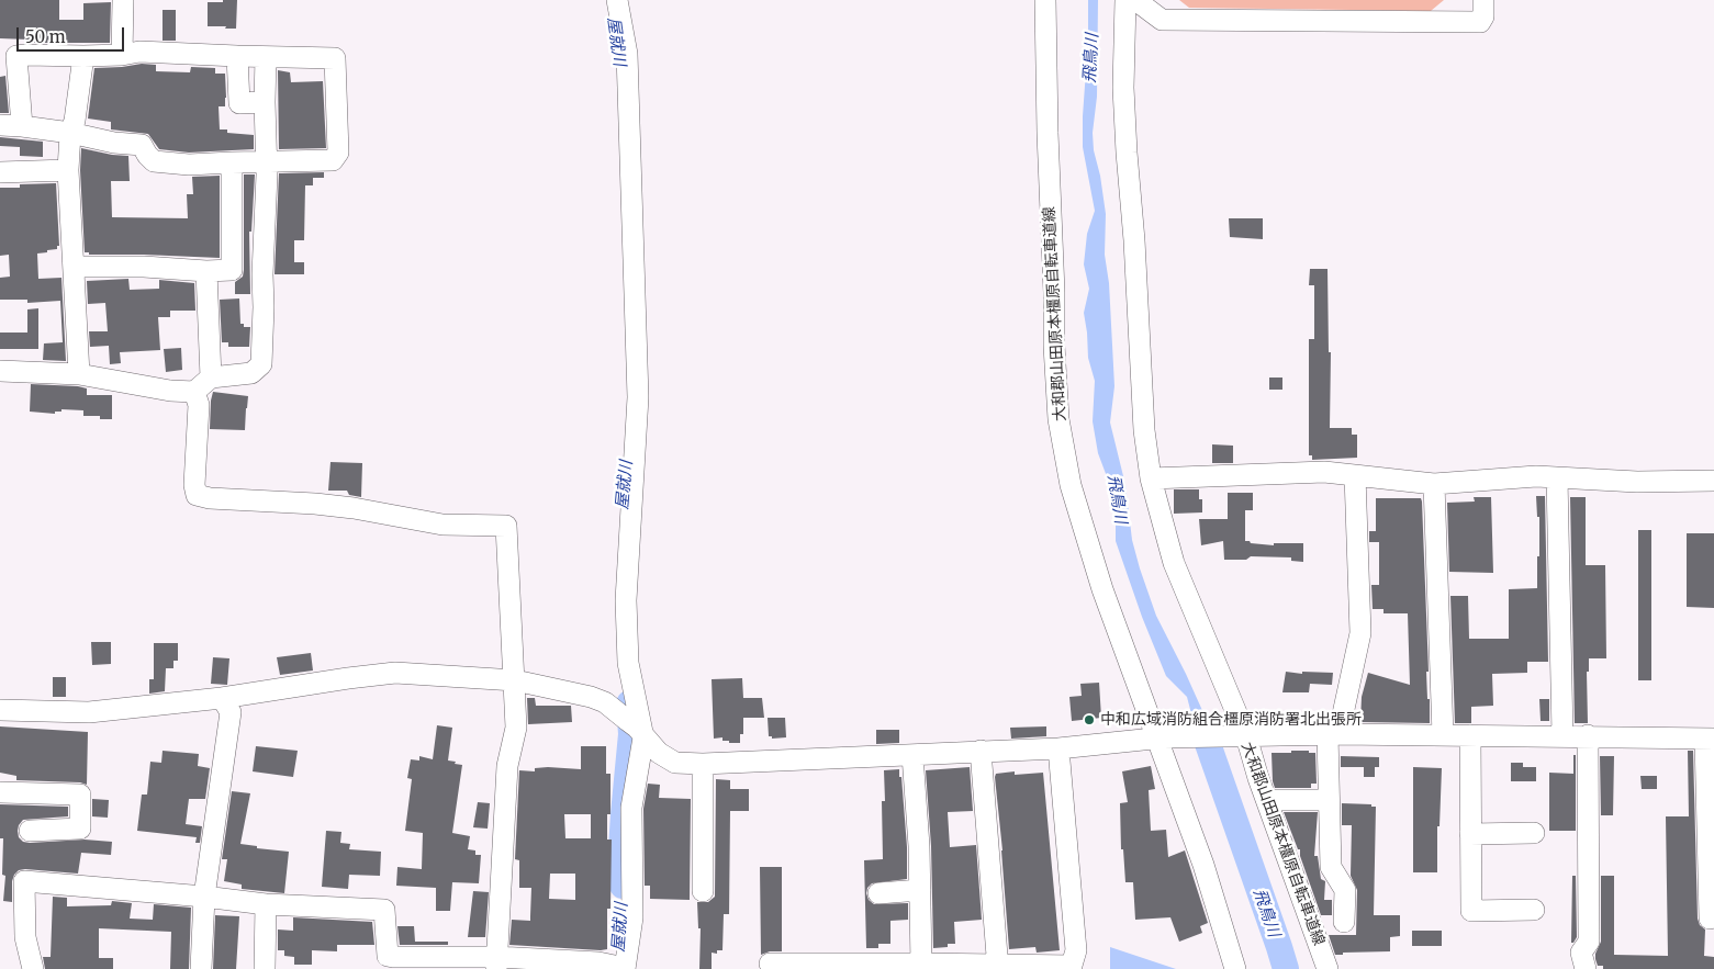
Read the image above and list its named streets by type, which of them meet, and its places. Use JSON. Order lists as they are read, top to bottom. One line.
{"streets":{"street":["大和郡山田原本橿原自転車道線"]},"water":["屋就川","飛鳥川"],"places":["中和広域消防組合橿原消防署北出張所"],"scale_bar":"50 m"}
